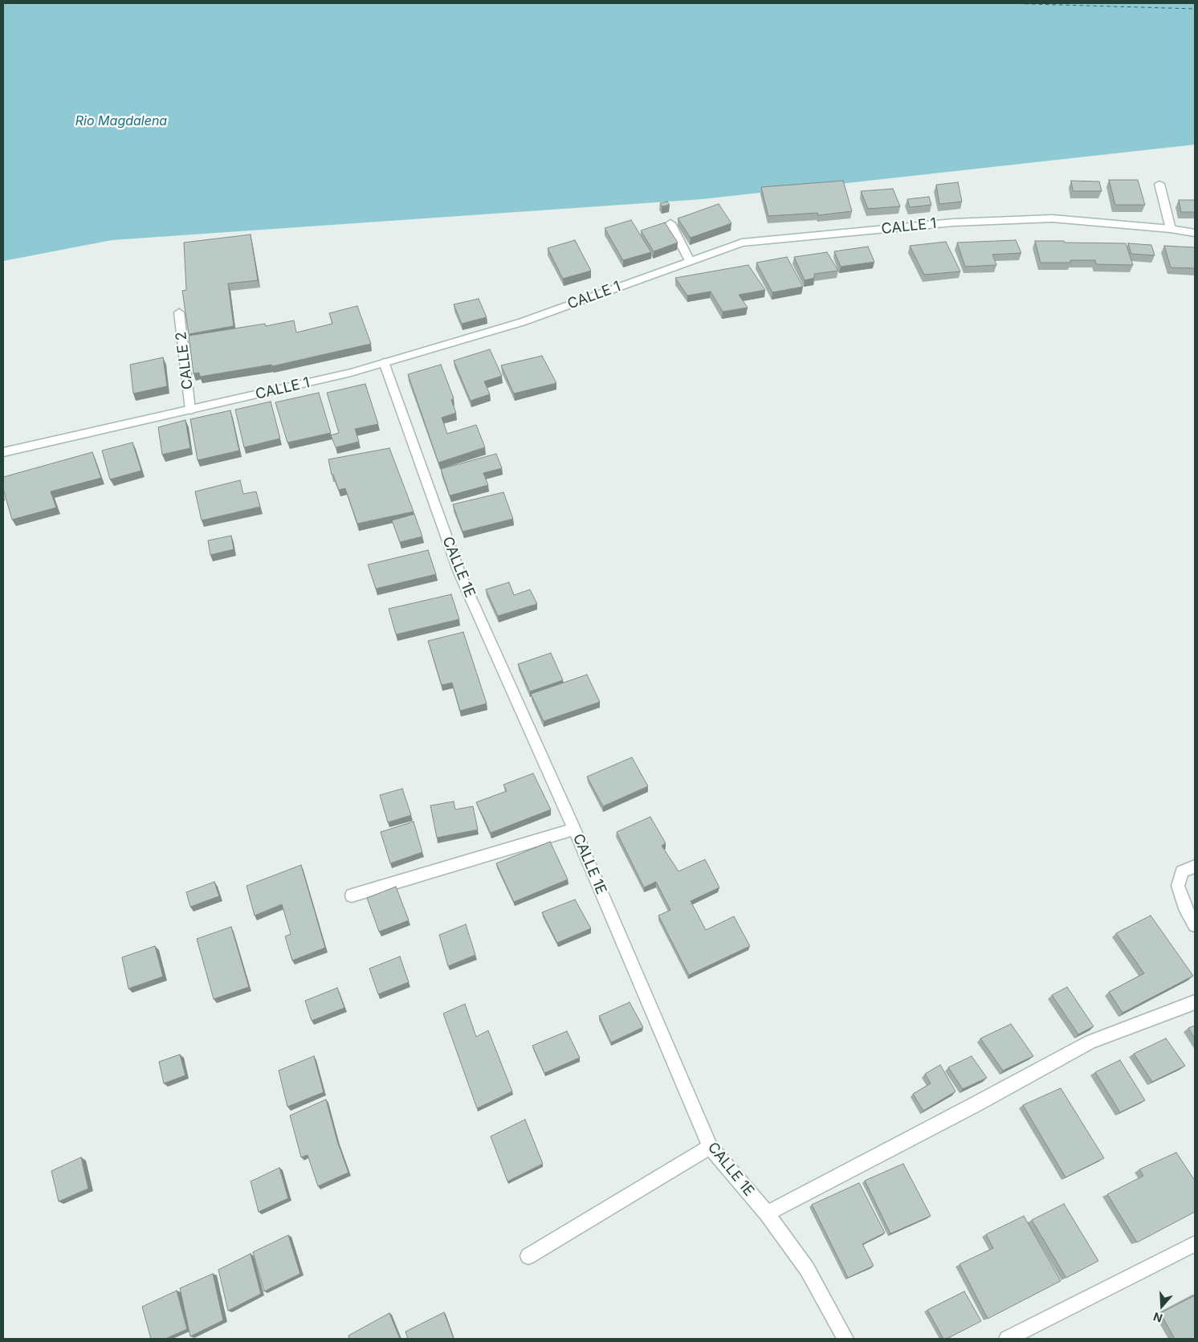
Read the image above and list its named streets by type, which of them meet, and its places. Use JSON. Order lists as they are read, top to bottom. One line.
{"streets":{"street":["CALLE 1","CALLE 2","CALLE 1E"]},"crossings":[["CALLE 1","CALLE 2"],["CALLE 1","CALLE 1E"]],"water":["Rio Magdalena"],"north":"bottom"}
